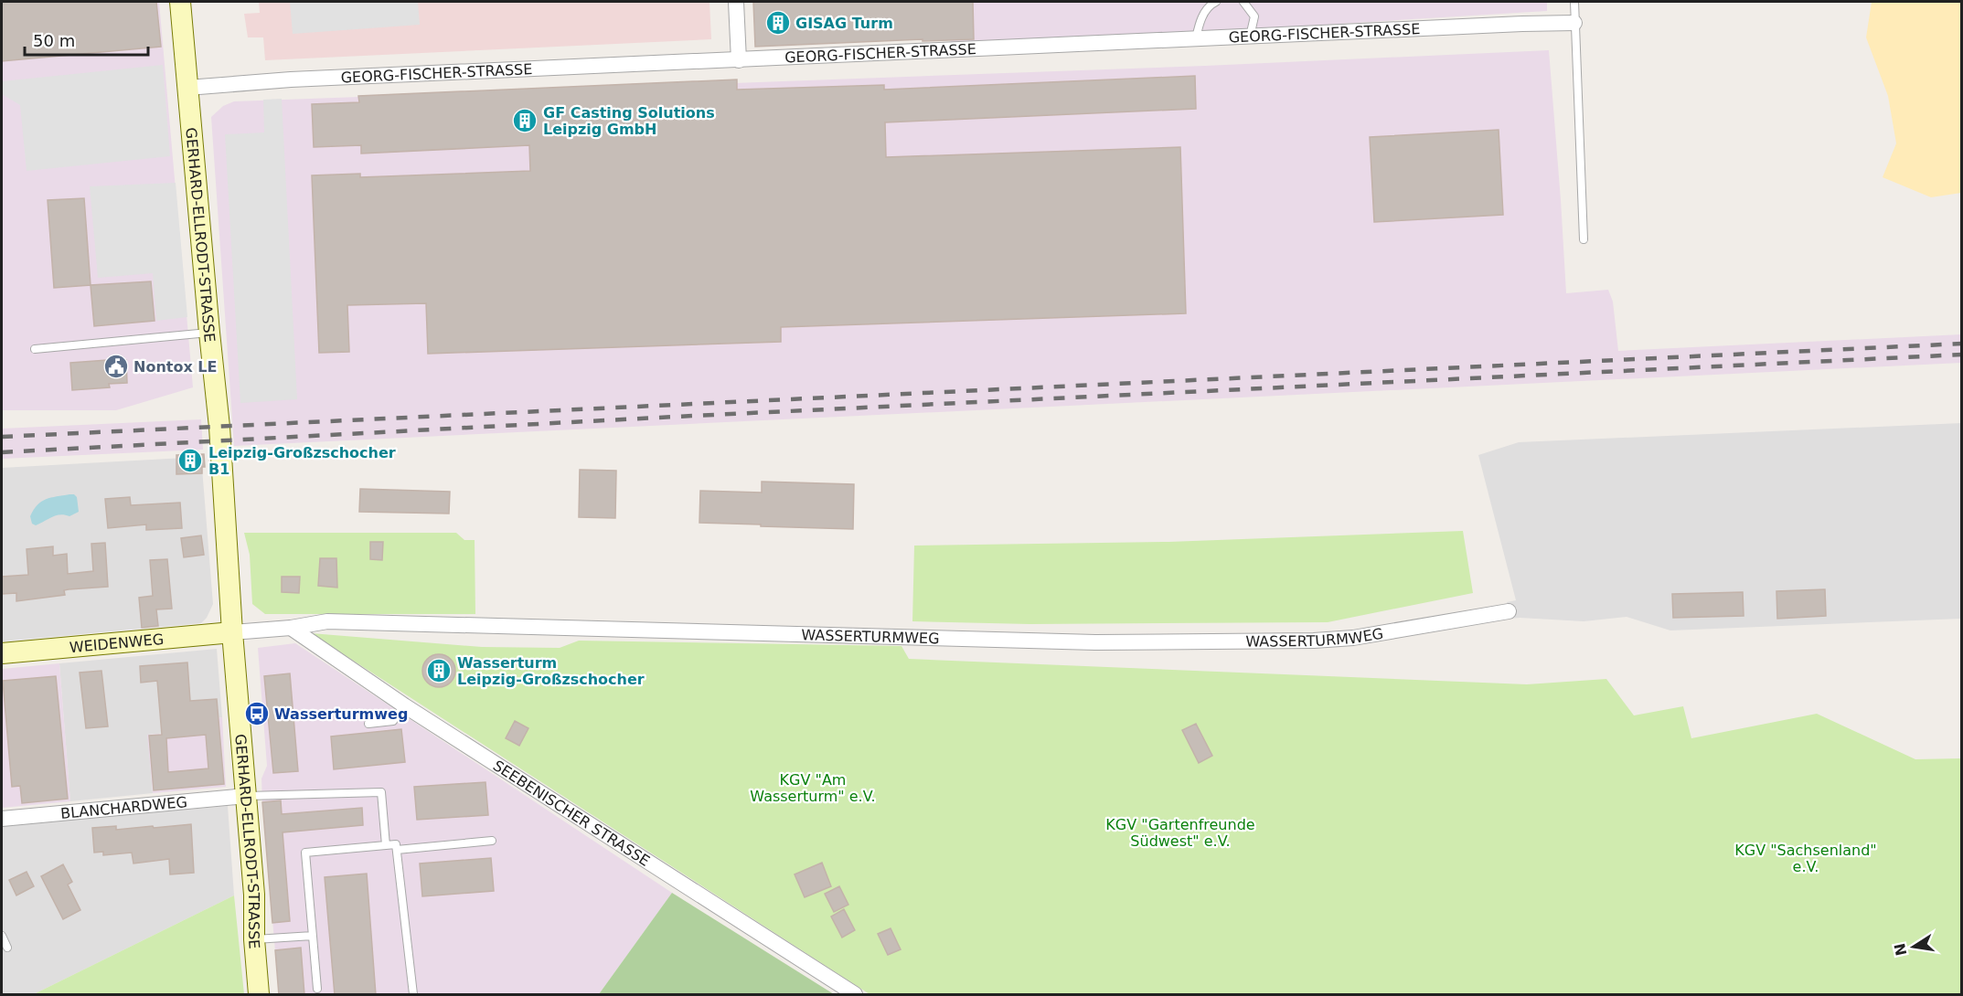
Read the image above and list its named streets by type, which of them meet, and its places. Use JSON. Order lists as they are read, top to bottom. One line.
{"streets":{"main road":["GERHARD-ELLRODT-STRASSE","WEIDENWEG"],"street":["GEORG-FISCHER-STRASSE","WASSERTURMWEG","BLANCHARDWEG","SEEBENISCHER STRASSE"]},"crossings":[["GEORG-FISCHER-STRASSE","GERHARD-ELLRODT-STRASSE"],["GERHARD-ELLRODT-STRASSE","WASSERTURMWEG"],["GERHARD-ELLRODT-STRASSE","WEIDENWEG"],["GERHARD-ELLRODT-STRASSE","BLANCHARDWEG"],["WASSERTURMWEG","WEIDENWEG"],["WASSERTURMWEG","SEEBENISCHER STRASSE"]],"parks":["KGV \"Am Wasserturm\" e.V.","KGV \"Gartenfreunde Südwest\" e.V.","KGV \"Sachsenland\" e.V."],"places":{"building":["GISAG Turm","GF Casting Solutions Leipzig GmbH","Leipzig-Großzschocher B1","Wasserturm Leipzig-Großzschocher"],"public building":["Nontox LE"],"bus stop":["Wasserturmweg"]},"scale_bar":"50 m","north":"left"}
